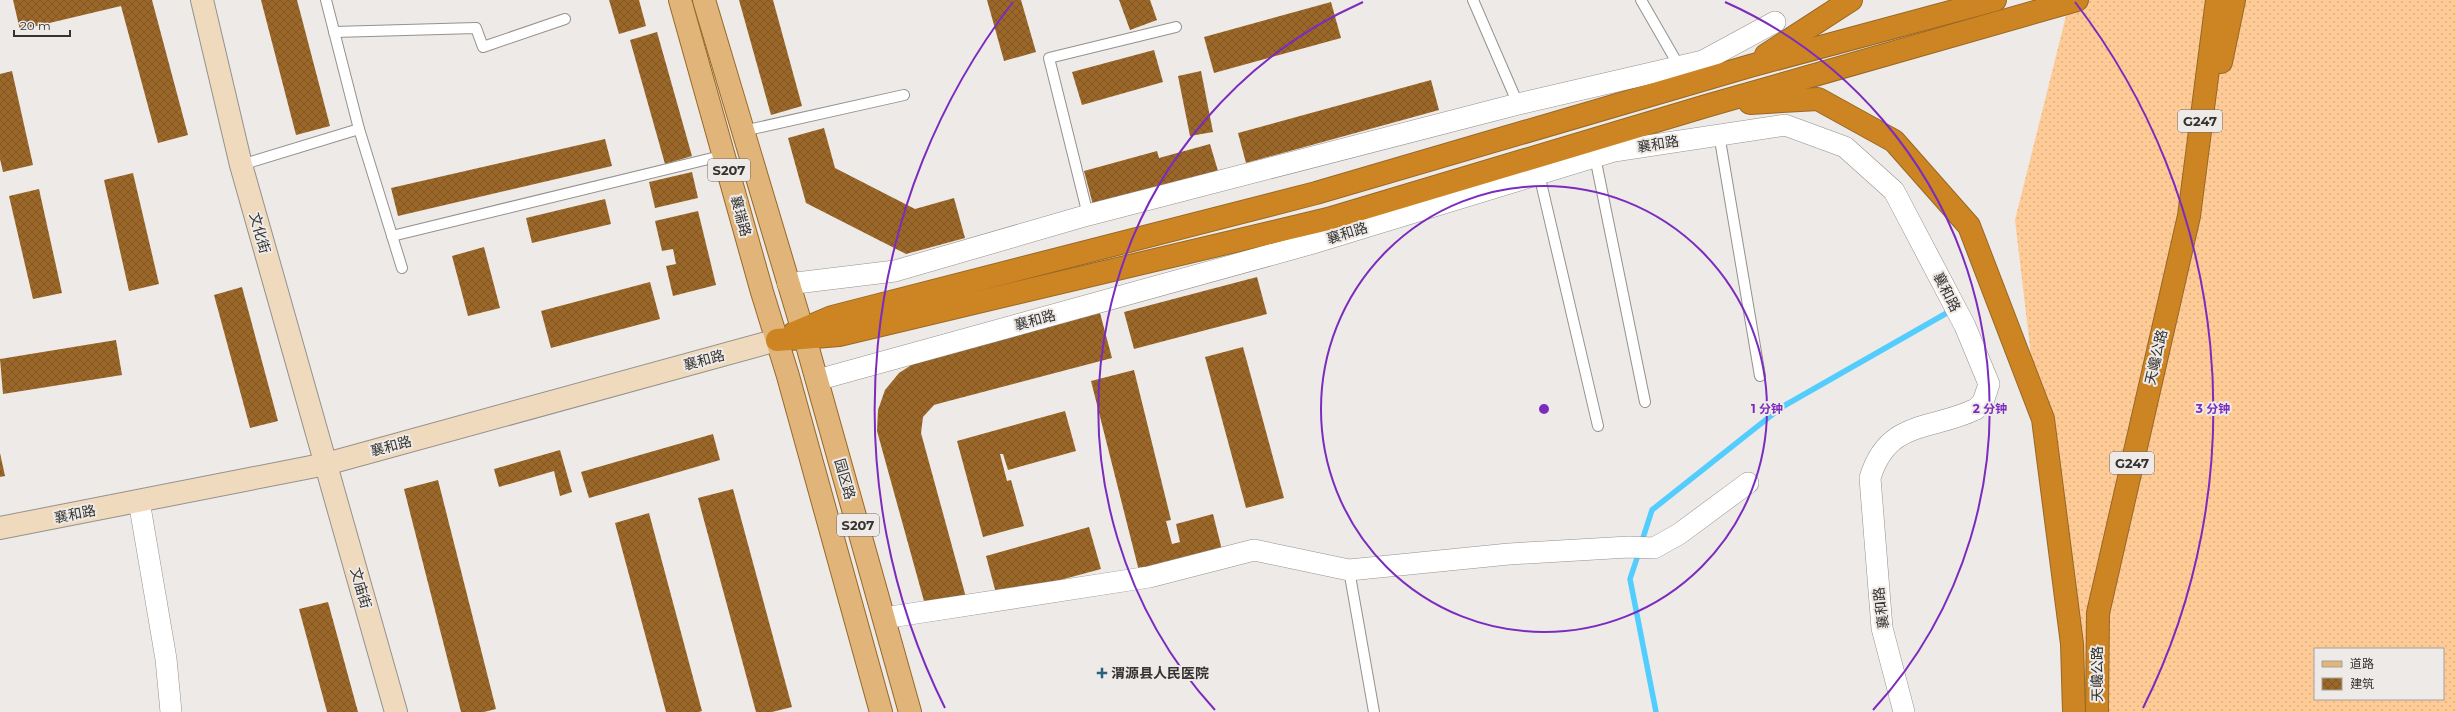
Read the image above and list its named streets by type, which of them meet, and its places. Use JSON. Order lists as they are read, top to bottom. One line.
{"streets":{"highway":["G247","天巉公路"],"main road":["襄和路","S207","襄瑞路","文化街","园区路","文庙街"]},"crossings":[["襄和路","襄瑞路"],["襄和路","文化街"],["襄和路","园区路"],["襄和路","文庙街"],["襄瑞路","园区路"],["文化街","文庙街"]],"places":{"health":["渭源县人民医院"]},"legend":["道路","建筑"],"scale_bar":"20 m","rings":["1 分钟","2 分钟","3 分钟"]}
